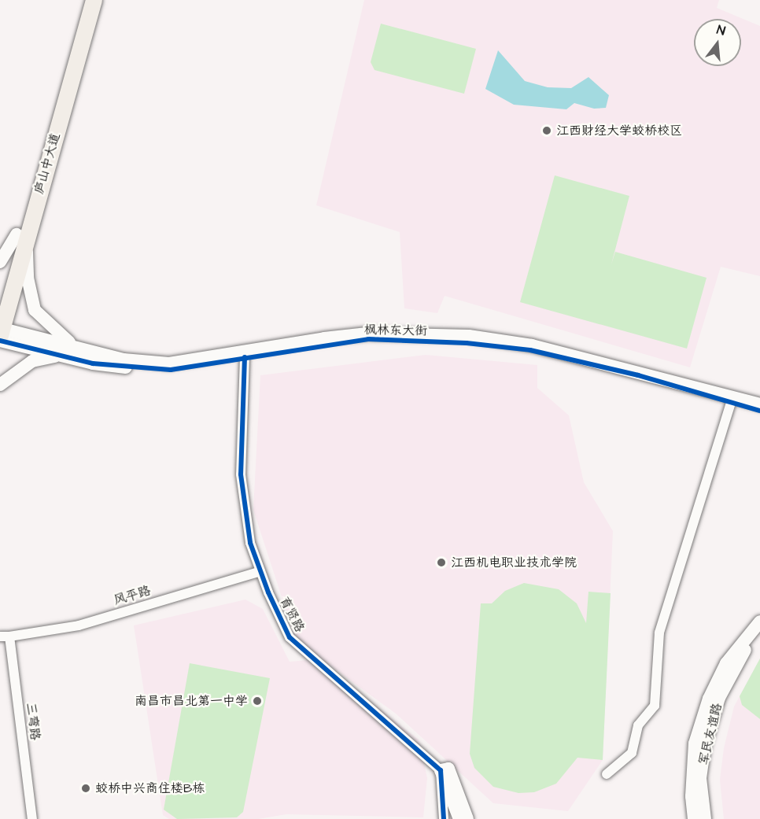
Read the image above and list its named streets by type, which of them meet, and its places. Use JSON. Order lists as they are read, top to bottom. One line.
{"streets":{"highway":["庐山中大道"],"street":["枫林东大街","风平路","育贤路","三弯路","军民友谊路"]},"crossings":[["庐山中大道","枫林东大街"],["枫林东大街","育贤路"],["风平路","育贤路"],["风平路","三弯路"]],"places":["江西财经大学蛟桥校区","江西机电职业技术学院","南昌市昌北第一中学","蛟桥中兴商住楼B栋"],"north":"top"}
